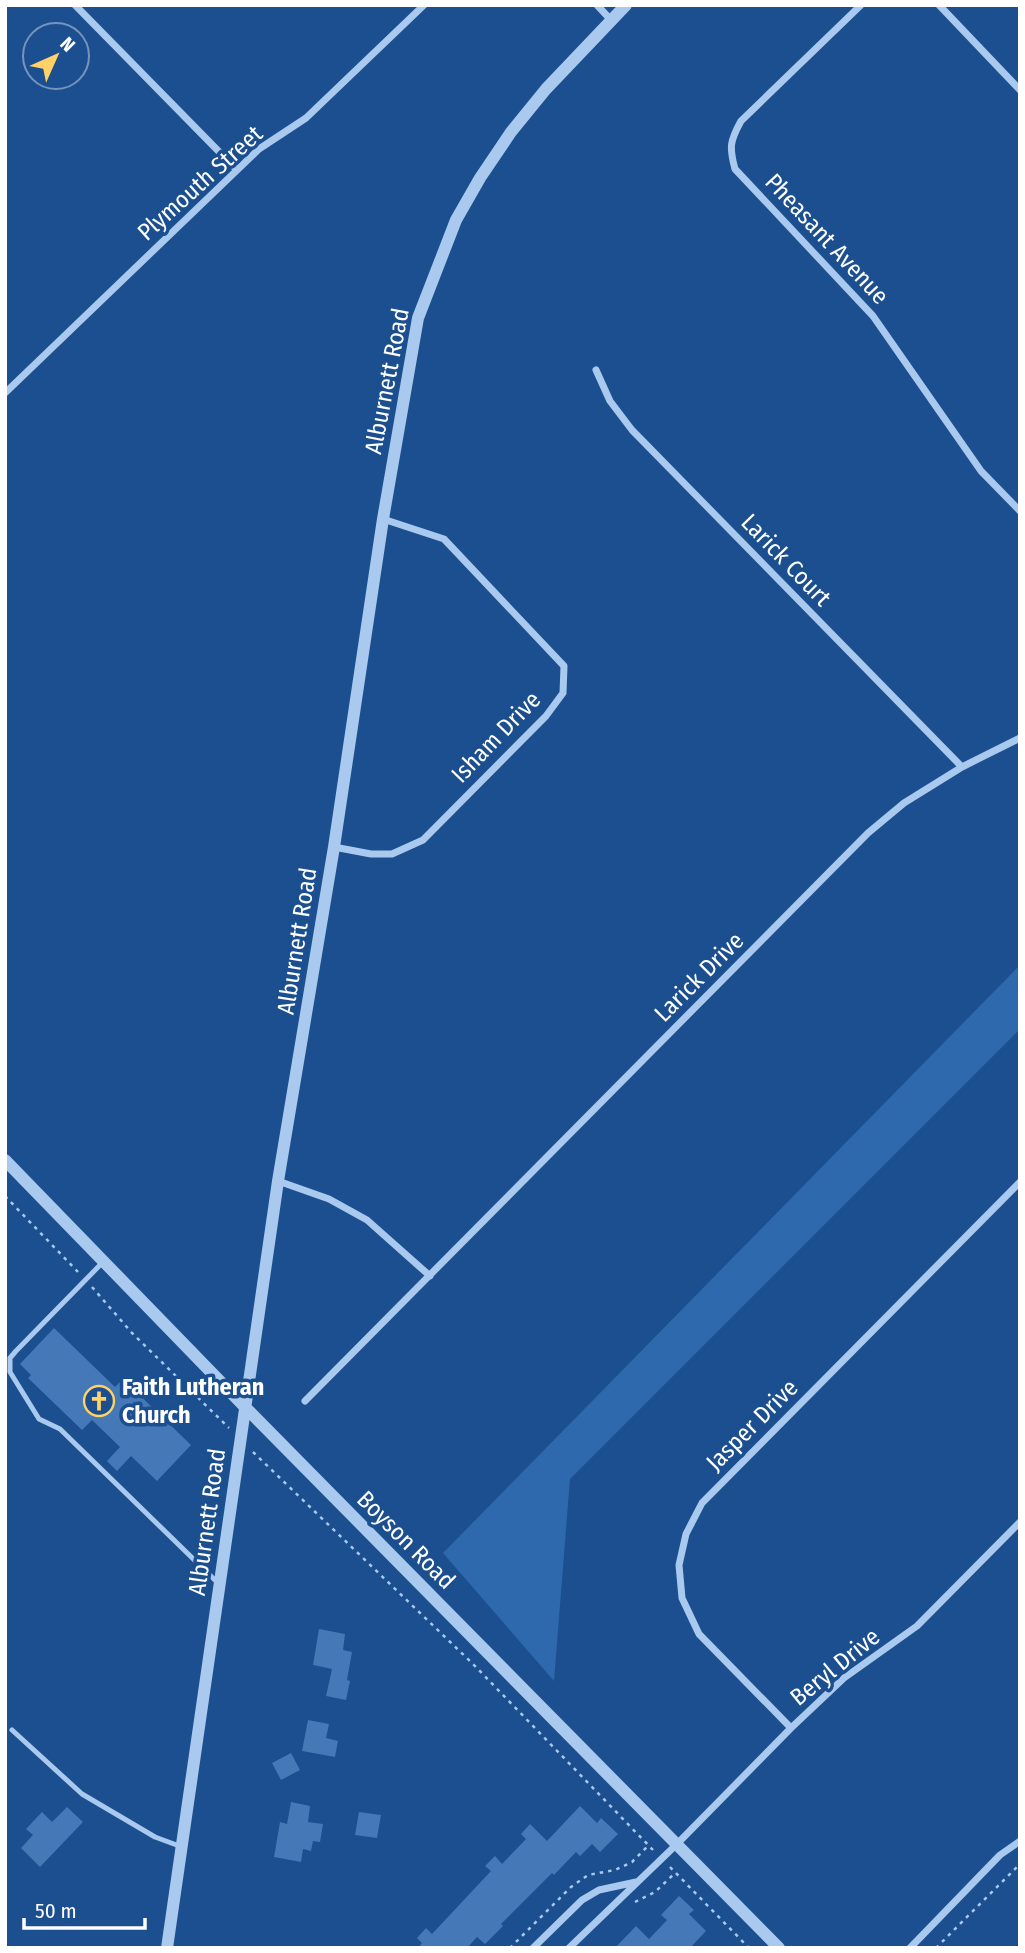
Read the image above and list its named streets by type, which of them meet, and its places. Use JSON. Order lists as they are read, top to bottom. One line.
{"streets":{"street":["Plymouth Street","Pheasant Avenue","Alburnett Road","Larick Court","Isham Drive","Larick Drive","Jasper Drive","Boyson Road","Beryl Drive"]},"crossings":[["Alburnett Road","Isham Drive"],["Alburnett Road","Boyson Road"],["Larick Court","Larick Drive"],["Jasper Drive","Beryl Drive"],["Boyson Road","Beryl Drive"]],"places":{"church":["Faith Lutheran Church"]},"scale_bar":"50 m","north":"top right"}
